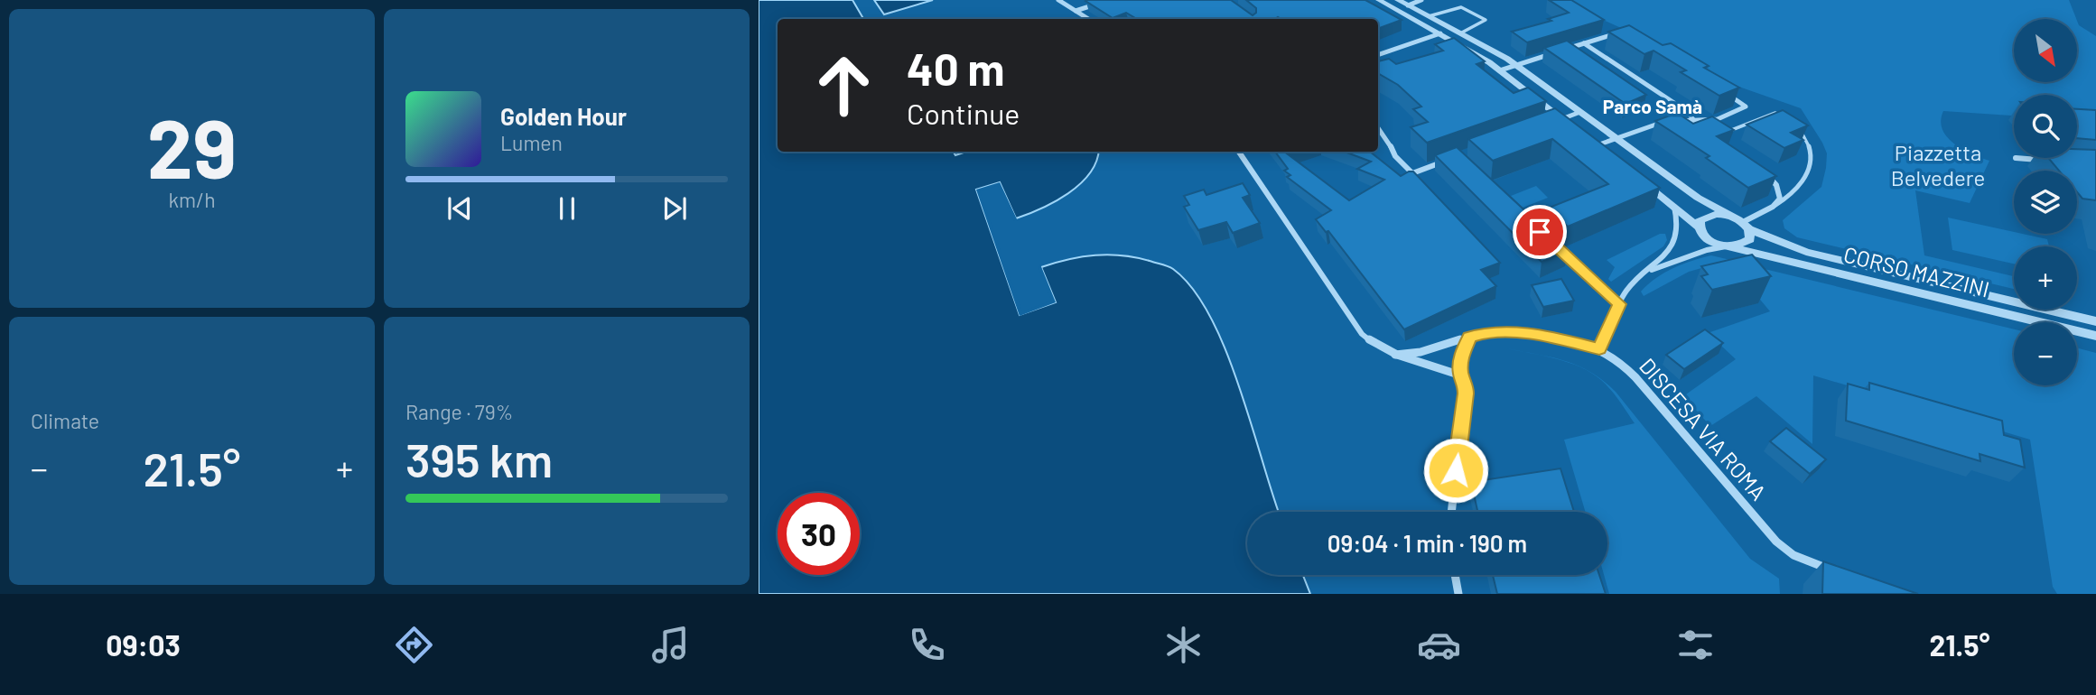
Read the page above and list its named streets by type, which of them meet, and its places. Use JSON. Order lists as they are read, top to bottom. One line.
{"streets":{"street":["CORSO MAZZINI","DISCESA VIA ROMA"]},"districts":["Parco Samà"],"parks":["Piazzetta Belvedere"],"north":"bottom right","page":{"tile":[["29","km/h"],"Climate",["Range · 79%","395 km"]],"map_buttons":["+","−"],"turn":["40 m","Continue"],"song":["Golden Hour","Lumen"],"heat":["−","21.5°","+"],"limit":"30","trip":"09:04 · 1 min · 190 m","tabs":["09:03","21.5°"]}}
